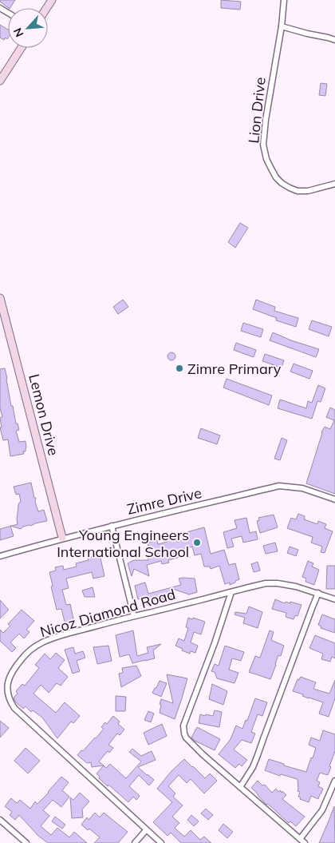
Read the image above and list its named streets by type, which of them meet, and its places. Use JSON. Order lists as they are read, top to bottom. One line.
{"streets":{"street":["Lion Drive","Lemon Drive","Zimre Drive","Nicoz Diamond Road"]},"crossings":[["Lemon Drive","Zimre Drive"]],"places":["Zimre Primary","Young Engineers International School"],"north":"bottom left"}
